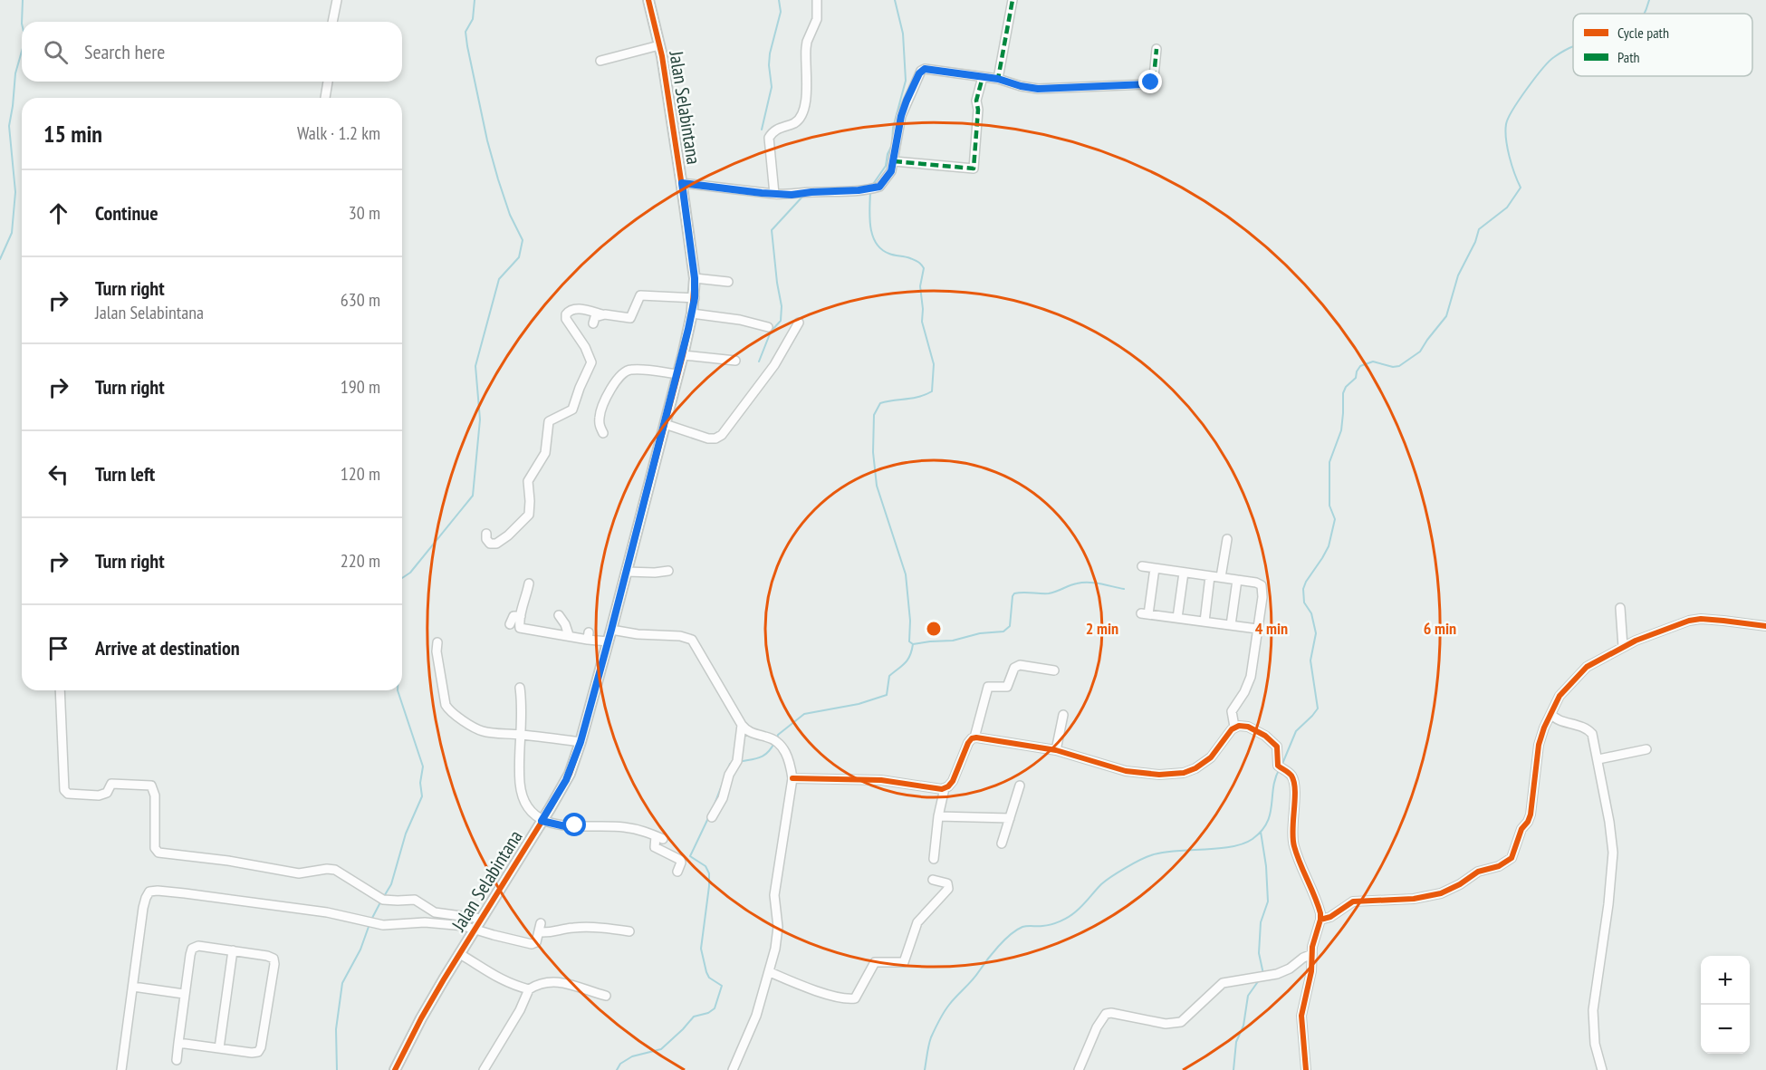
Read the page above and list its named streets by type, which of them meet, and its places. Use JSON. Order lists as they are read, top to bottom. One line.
{"streets":{"street":["Jalan Selabintana"]},"legend":["Cycle path","Path"],"page":{"search":"Search here","heading":["15 min","Walk · 1.2 km"],"list":[["Continue","30 m"],["Turn right","Jalan Selabintana","630 m"],["Turn right","190 m"],["Turn left","120 m"],["Turn right","220 m"],"Arrive at destination"],"map_buttons":["+","−"]},"rings":["2 min","4 min","6 min"]}
